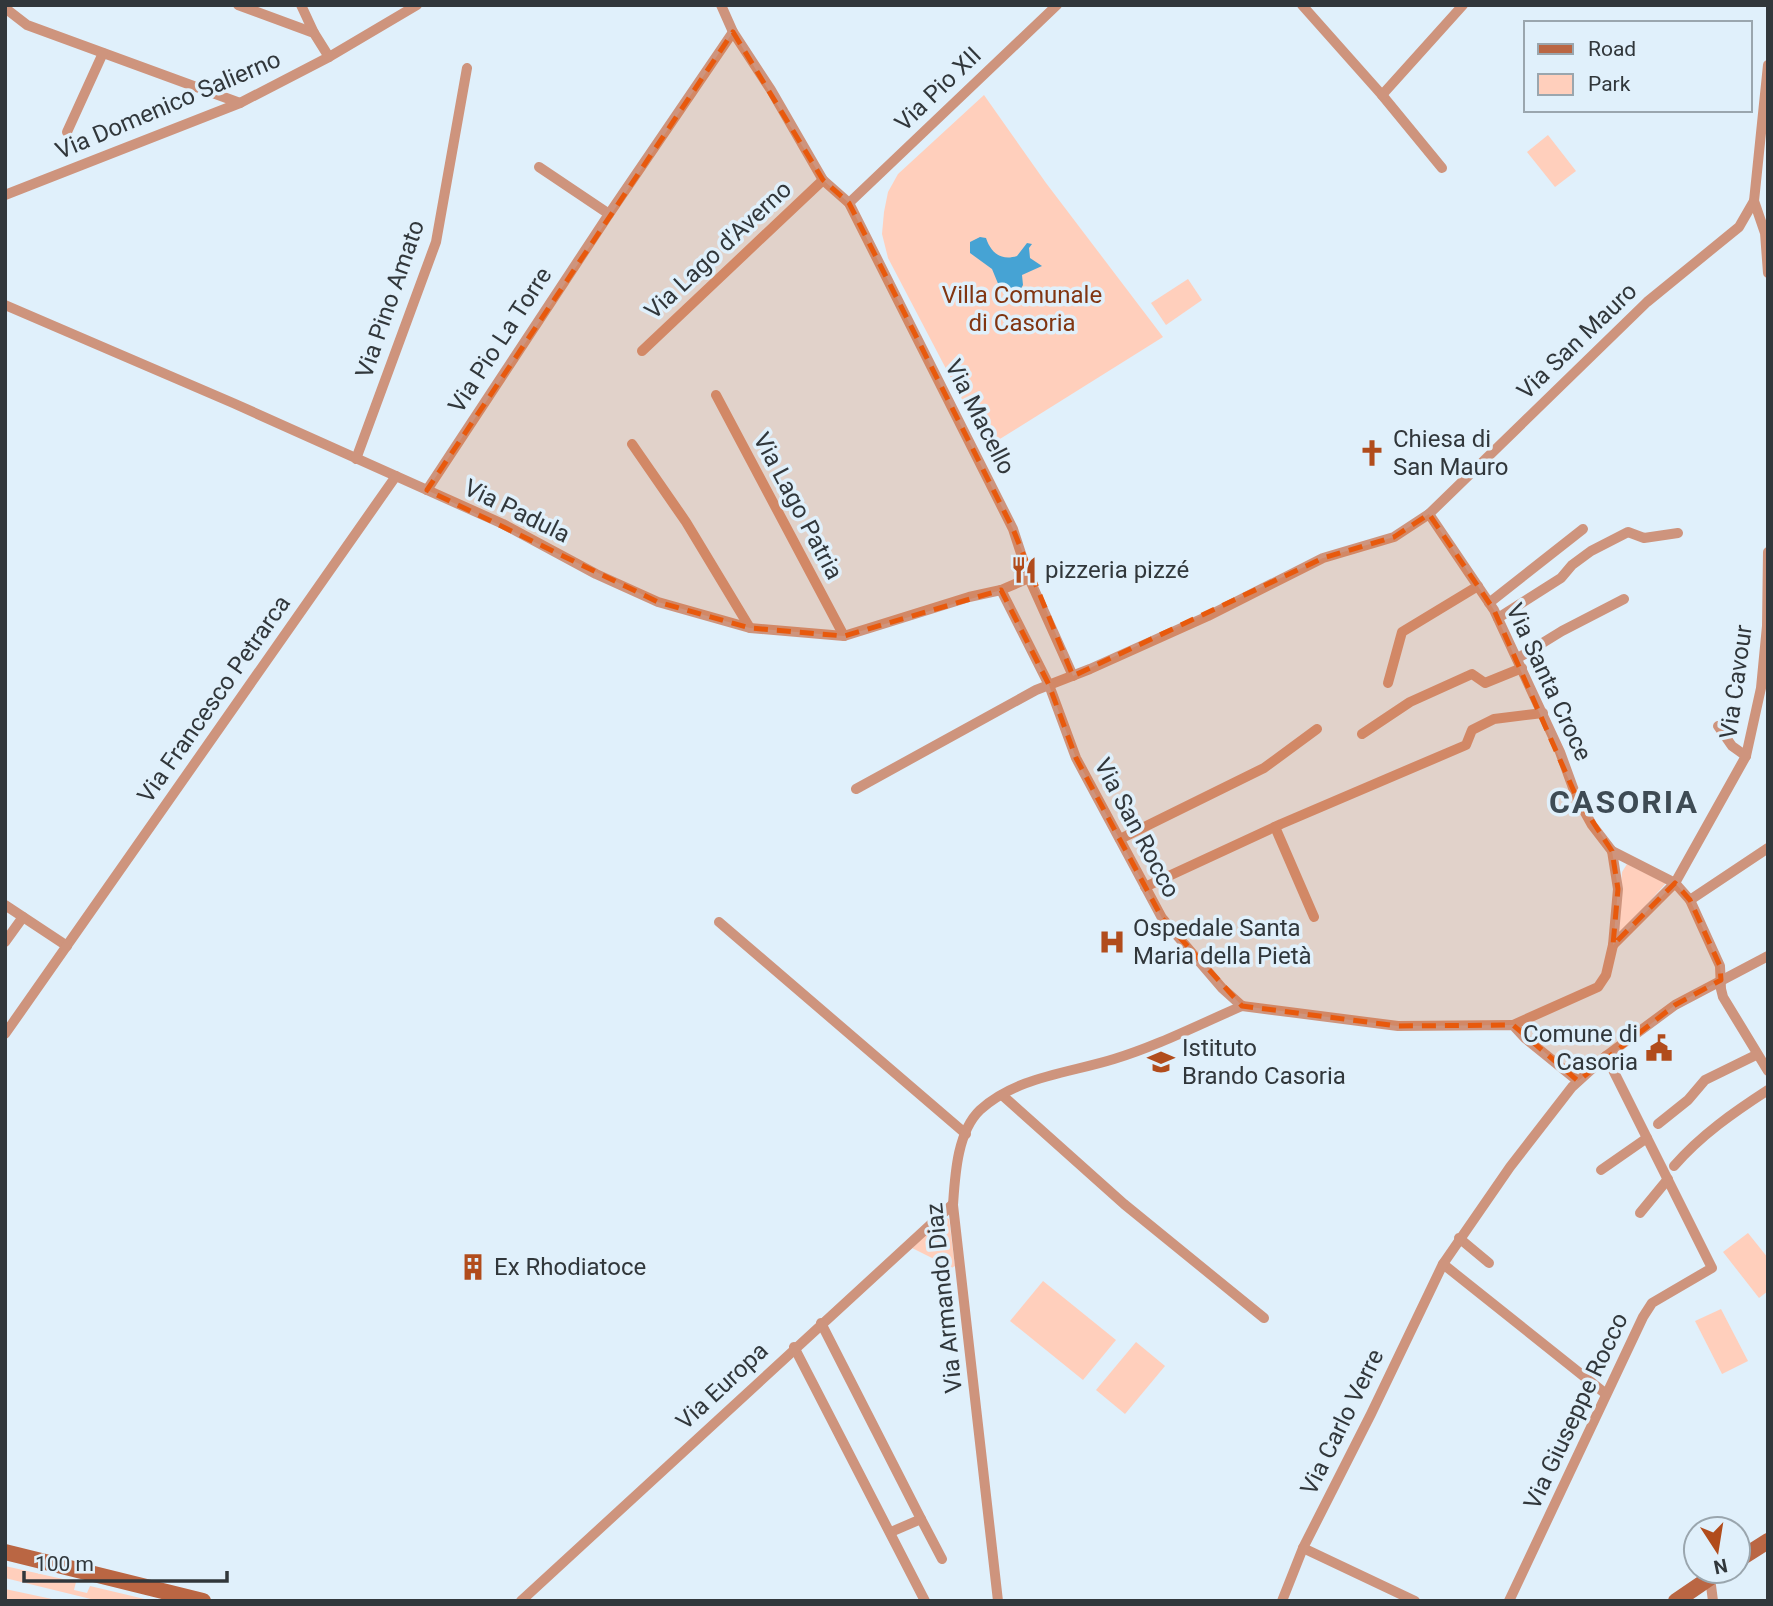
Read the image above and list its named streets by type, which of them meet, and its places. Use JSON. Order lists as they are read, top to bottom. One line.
{"streets":{"street":["Via Pio XII","Via Domenico Salierno","Via Lago d'Averno","Via Pino Amato","Via Pio La Torre","Via San Mauro","Via Macello","Via Lago Patria","Via Padula","Via Santa Croce","Via Cavour","Via Francesco Petrarca","Via San Rocco","Via Armando Diaz","Via Europa","Via Giuseppe Rocco","Via Carlo Verre"]},"crossings":[["Via Pio XII","Via Macello"],["Via Pino Amato","Via Padula"],["Via Pio La Torre","Via Padula"],["Via San Mauro","Via Macello"],["Via San Mauro","Via Santa Croce"],["Via San Mauro","Via San Rocco"],["Via Macello","Via Padula"],["Via Lago Patria","Via Padula"],["Via Padula","Via Francesco Petrarca"],["Via Padula","Via San Rocco"],["Via San Rocco","Via Armando Diaz"],["Via Armando Diaz","Via Europa"]],"districts":["CASORIA"],"parks":["Villa Comunale di Casoria"],"places":{"church":["Chiesa di San Mauro"],"restaurant":["pizzeria pizzé"],"hospital":["Ospedale Santa Maria della Pietà"],"public building":["Comune di Casoria"],"school or university":["Istituto Brando Casoria"],"building":["Ex Rhodiatoce"]},"legend":["Road","Park"],"scale_bar":"100 m","north":"bottom"}
